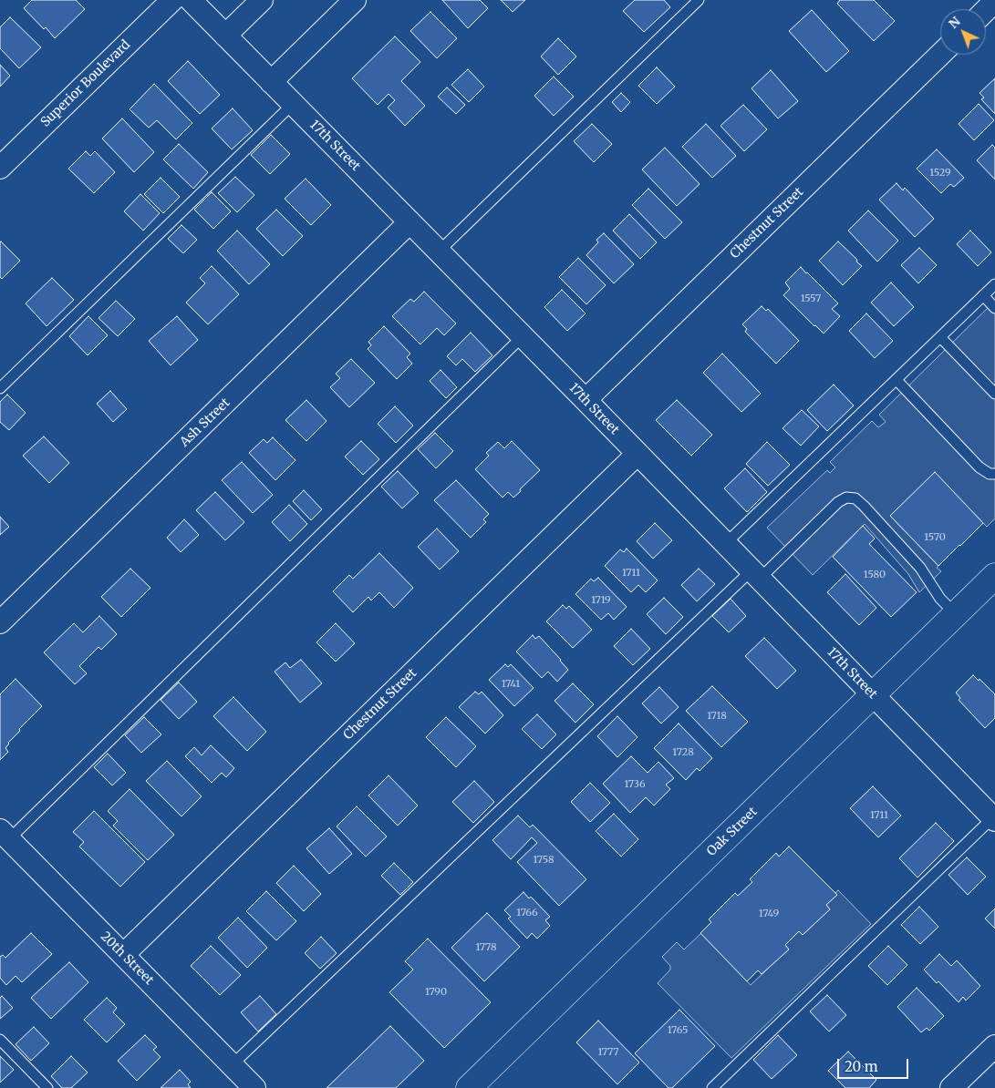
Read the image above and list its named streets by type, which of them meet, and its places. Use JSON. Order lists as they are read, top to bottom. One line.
{"streets":{"street":["Superior Boulevard","17th Street","Chestnut Street","Ash Street","Oak Street","20th Street"]},"crossings":[["17th Street","Chestnut Street"],["17th Street","Ash Street"],["17th Street","Oak Street"],["Chestnut Street","20th Street"]],"house_numbers":["1529","1557","1570","1711","1580","1719","1741","1718","1728","1736","1711","1758","1766","1749","1778","1790","1765","1777"],"scale_bar":"20 m","north":"top left"}
